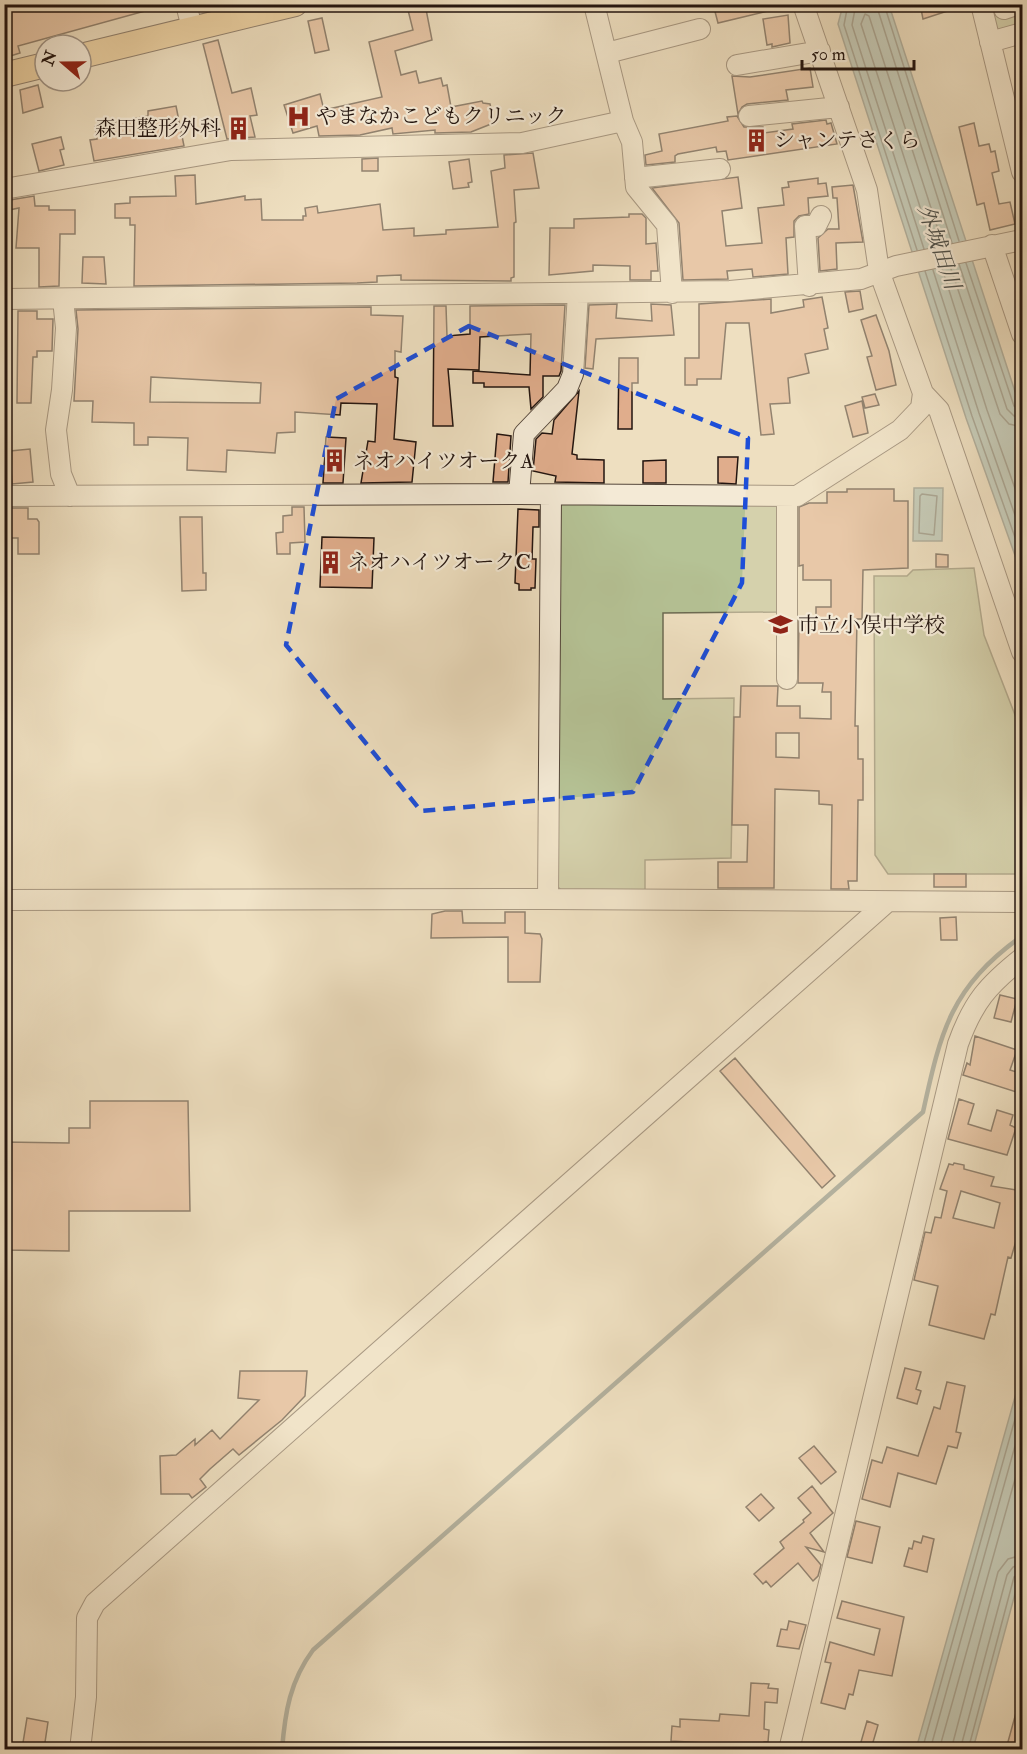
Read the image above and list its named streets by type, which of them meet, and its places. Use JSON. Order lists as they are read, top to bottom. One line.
{"water":["外城田川"],"places":{"hospital":["やまなかこどもクリニック"],"building":["森田整形外科","シャンテさくら","ネオハイツオークA","ネオハイツオークC"],"school or university":["市立小俣中学校"]},"scale_bar":"50 m","north":"left"}
